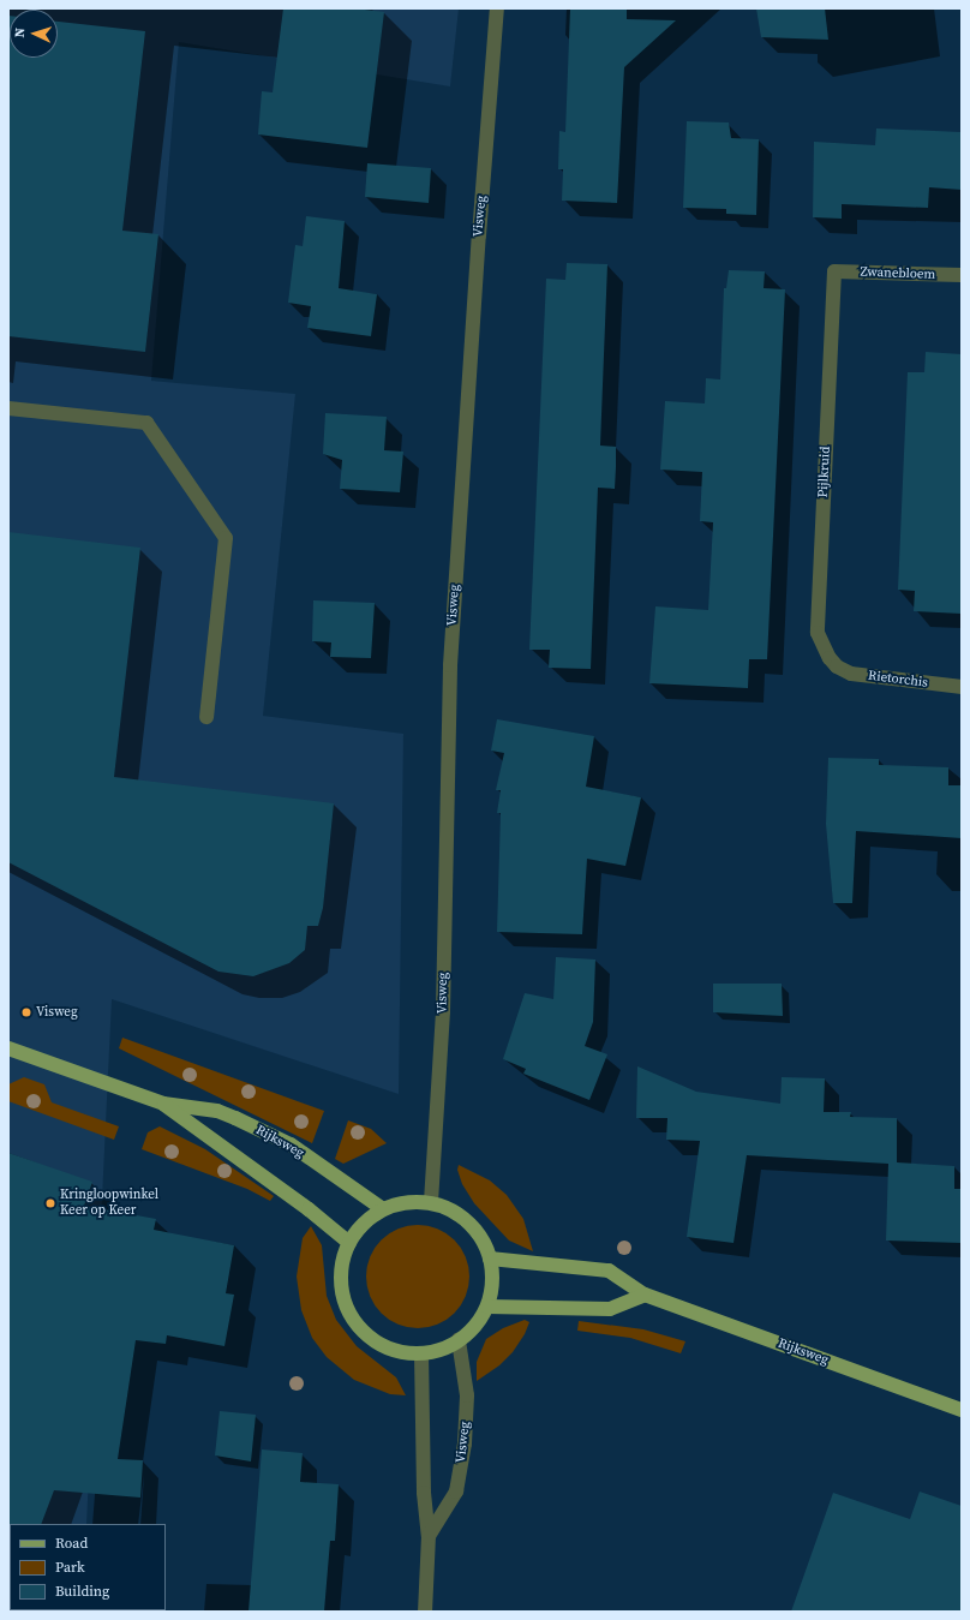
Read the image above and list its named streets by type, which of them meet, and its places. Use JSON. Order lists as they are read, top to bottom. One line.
{"streets":{"main road":["Rijksweg"],"street":["Visweg","Zwanebloem","Pijlkruid","Rietorchis"]},"crossings":[["Visweg","Rijksweg"],["Zwanebloem","Pijlkruid"],["Pijlkruid","Rietorchis"]],"places":["Visweg","Kringloopwinkel Keer op Keer"],"legend":["Road","Park","Building"],"north":"left"}
